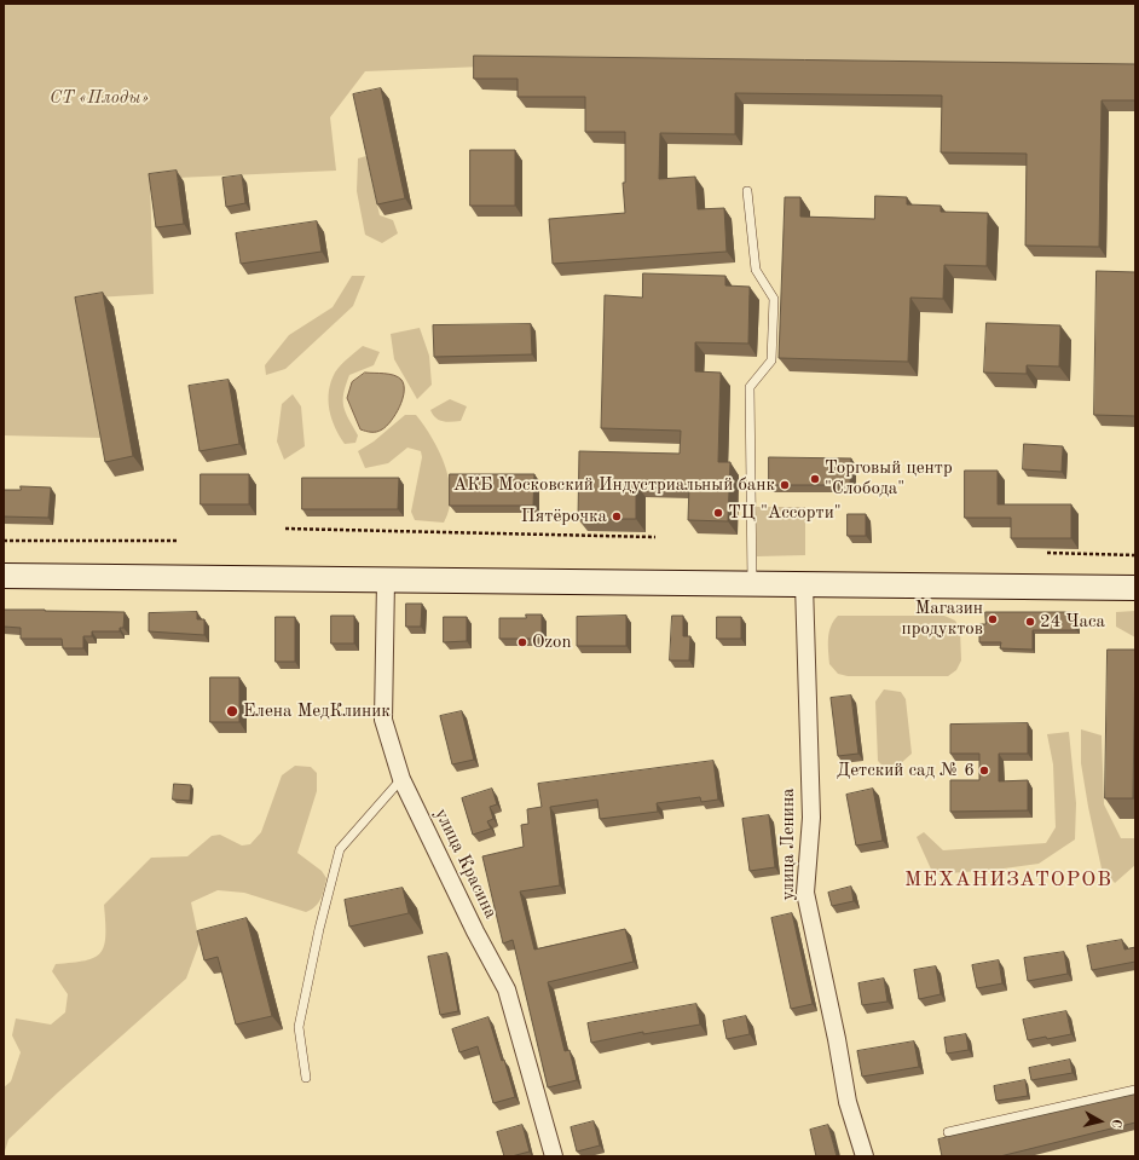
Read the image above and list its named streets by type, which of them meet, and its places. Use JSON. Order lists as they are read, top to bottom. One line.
{"streets":{"street":["улица Ленина","улица Красина"]},"districts":["МЕХАНИЗАТОРОВ"],"parks":["СТ «Плоды»"],"places":["Торговый центр \"Слобода\"","АКБ Московский Индустриальный банк","ТЦ \"Ассорти\"","Пятёрочка","Магазин продуктов","24 Часа","Ozon","Елена МедКлиник","Детский сад № 6"],"north":"right"}
